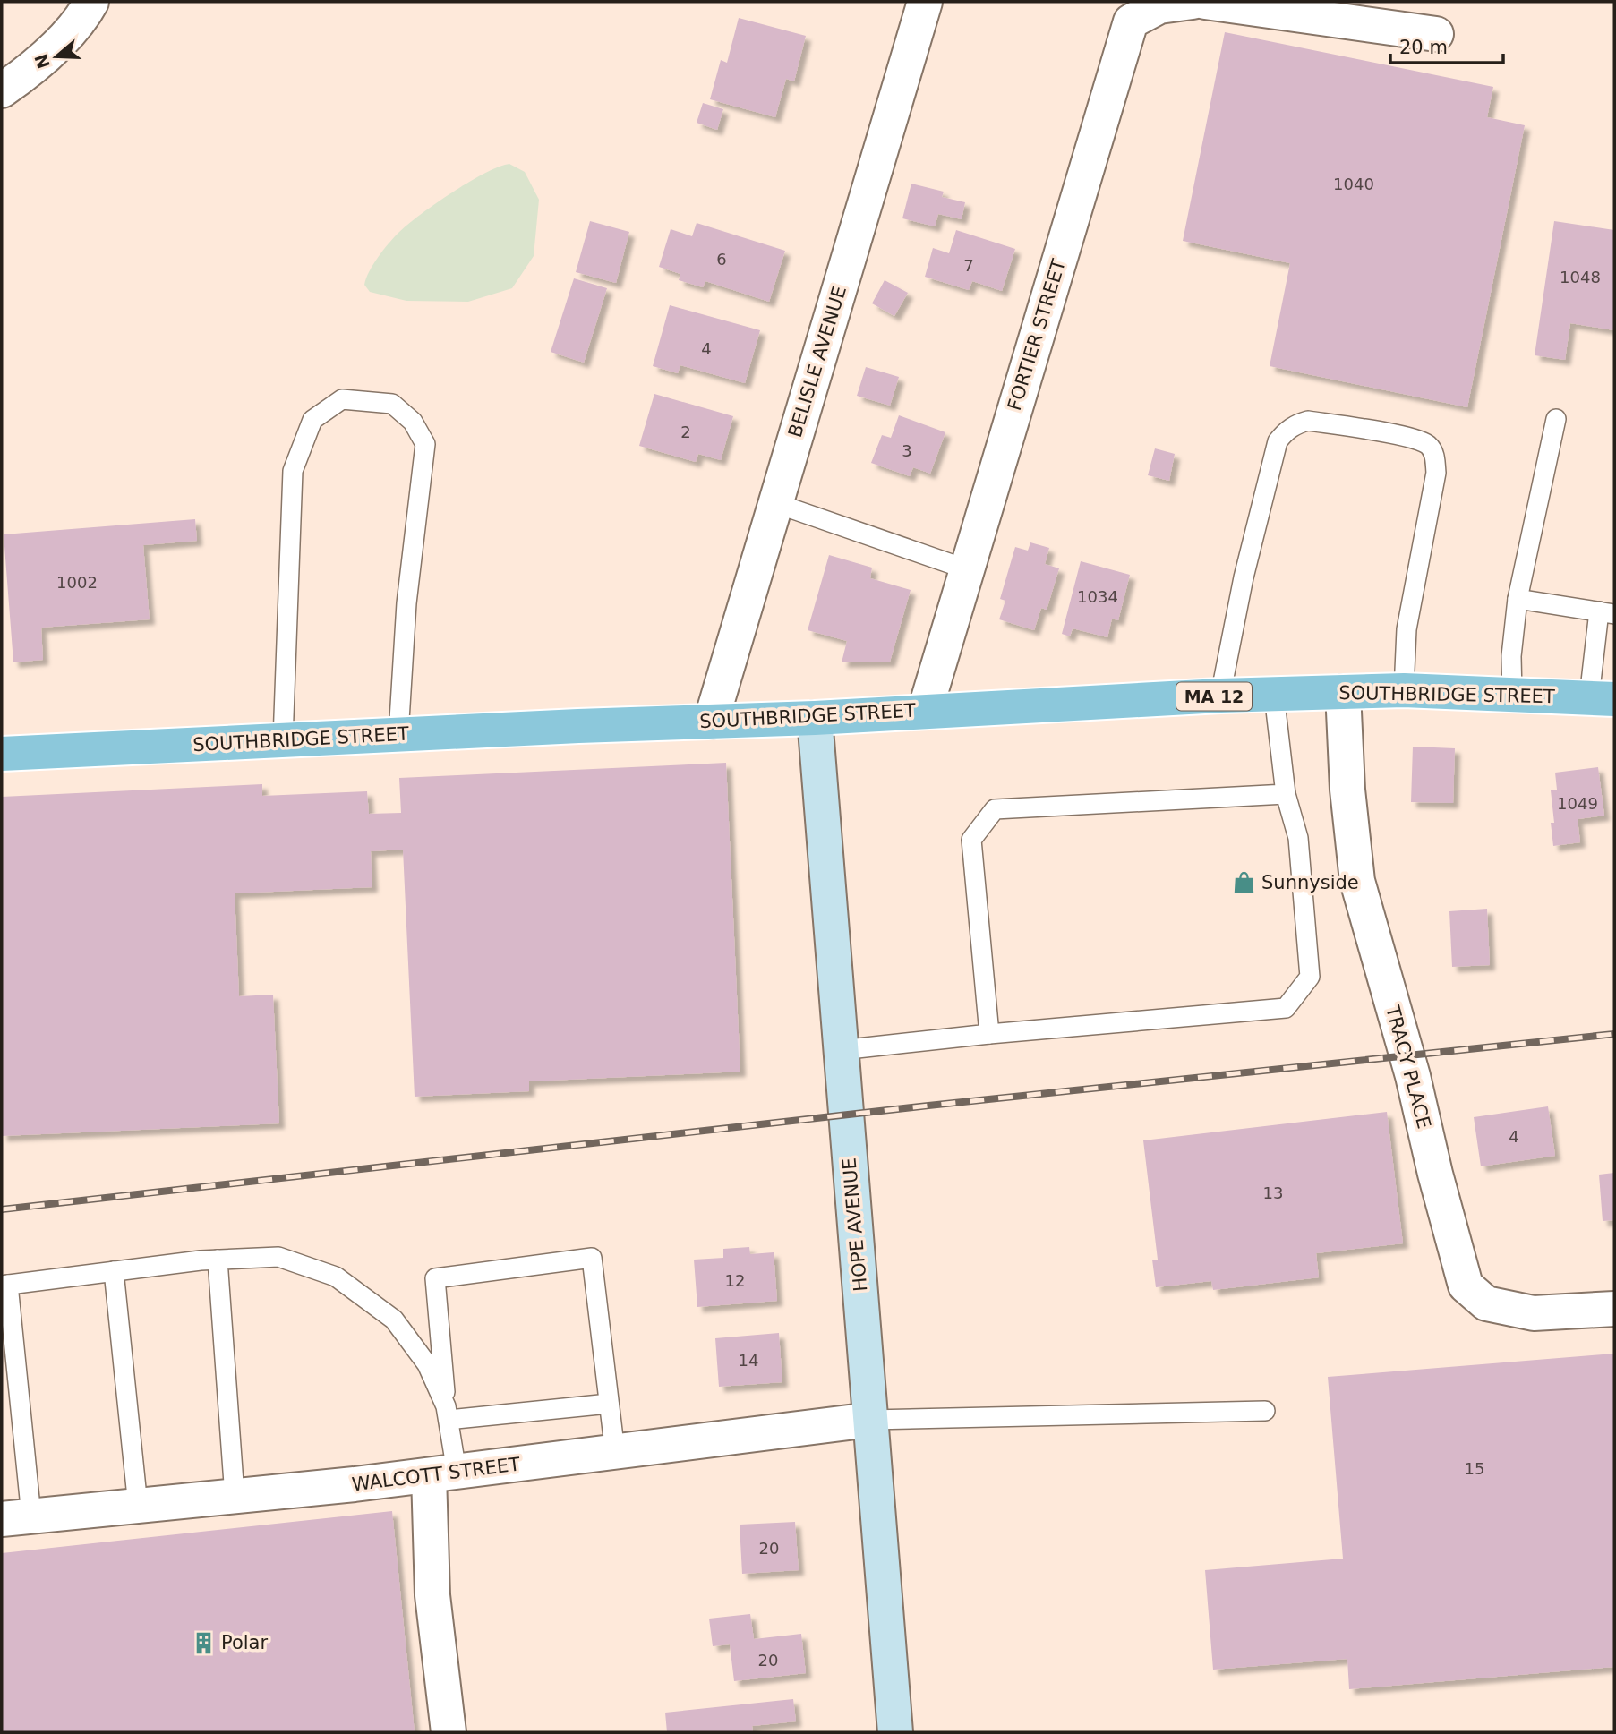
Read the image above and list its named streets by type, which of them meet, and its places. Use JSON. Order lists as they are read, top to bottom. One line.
{"streets":{"main road":["SOUTHBRIDGE STREET","MA 12","HOPE AVENUE"],"street":["FORTIER STREET","BELISLE AVENUE","TRACY PLACE","WALCOTT STREET"]},"crossings":[["FORTIER STREET","SOUTHBRIDGE STREET"],["BELISLE AVENUE","SOUTHBRIDGE STREET"],["SOUTHBRIDGE STREET","TRACY PLACE"],["SOUTHBRIDGE STREET","HOPE AVENUE"],["HOPE AVENUE","WALCOTT STREET"]],"places":{"shop":["Sunnyside"],"building":["Polar"]},"house_numbers":["1040","6","7","1048","4","2","3","1002","1034","1049","4","13","12","14","15","20","20"],"scale_bar":"20 m","north":"left"}
